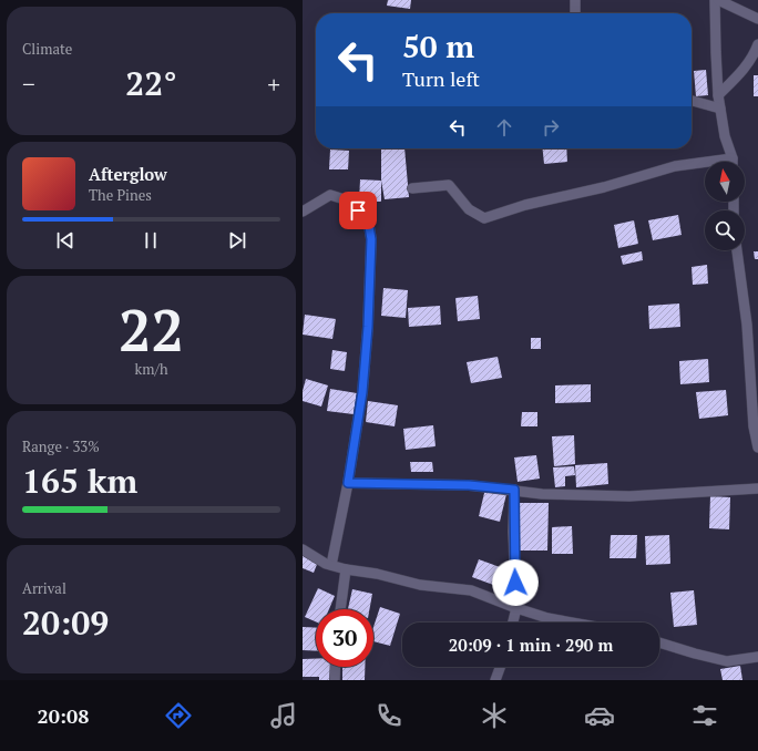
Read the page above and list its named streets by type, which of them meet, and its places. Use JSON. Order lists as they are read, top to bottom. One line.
{"north":"top","page":{"tile":["Climate",["22","km/h"],["Range · 33%","165 km"],["Arrival","20:09"]],"turn":["50 m","Turn left"],"heat":["−","22°","+"],"song":["Afterglow","The Pines"],"limit":"30","trip":"20:09 · 1 min · 290 m","tabs":"20:08"}}
